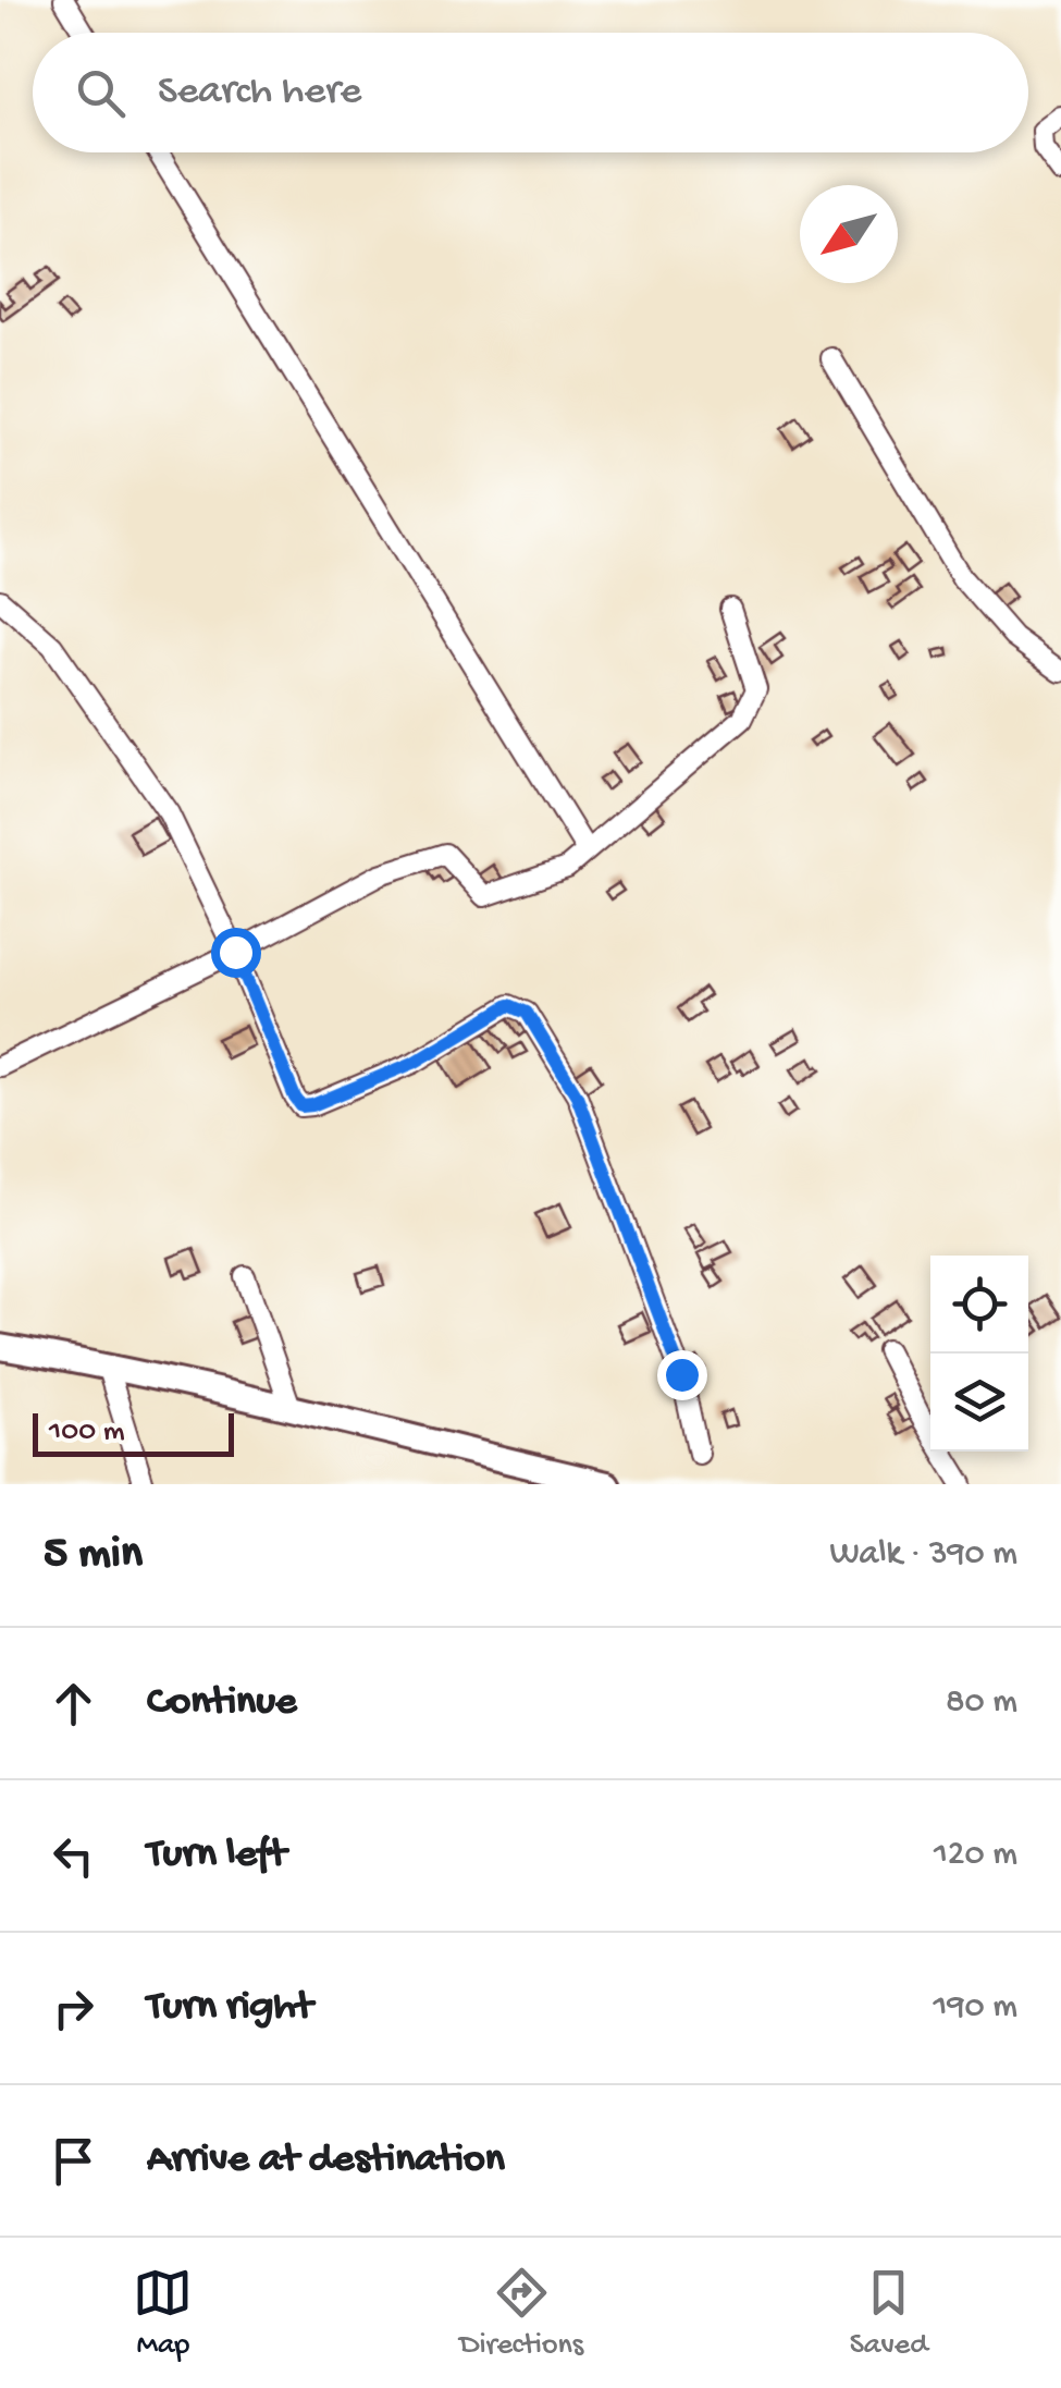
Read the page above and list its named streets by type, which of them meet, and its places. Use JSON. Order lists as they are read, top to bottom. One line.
{"scale_bar":"100 m","north":"bottom left","page":{"search":"Search here","scale":"100 m","heading":["5 min","Walk · 390 m"],"list":[["Continue","80 m"],["Turn left","120 m"],["Turn right","190 m"],"Arrive at destination"],"nav":["Map","Directions","Saved"]}}
